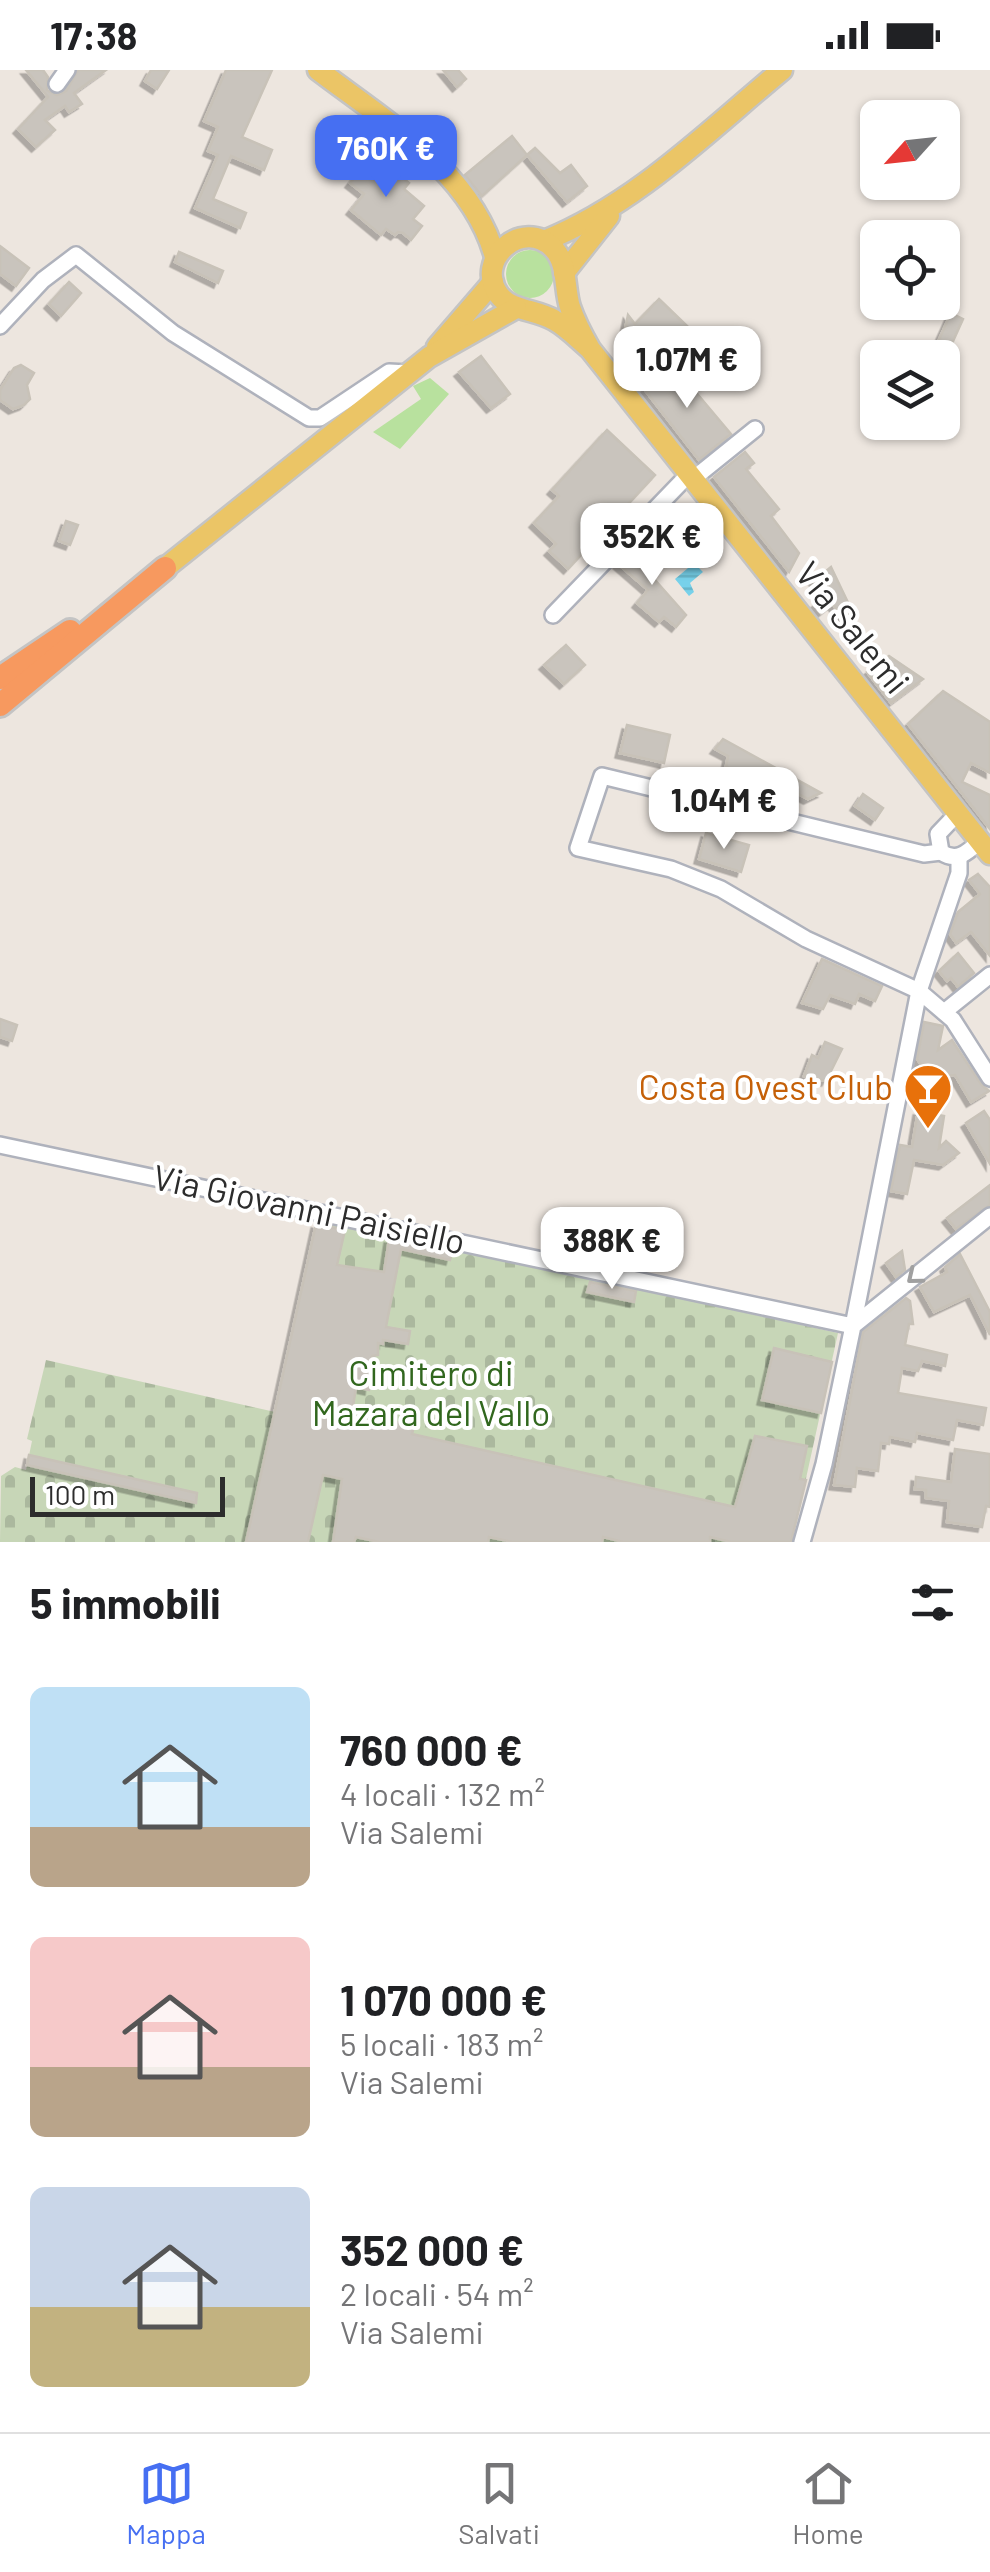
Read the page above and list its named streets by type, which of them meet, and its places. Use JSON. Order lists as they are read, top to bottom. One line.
{"streets":{"main road":["Via Salemi"],"street":["Via Giovanni Paisiello"]},"parks":["Cimitero di Mazara del Vallo"],"places":{"bar":["Costa Ovest Club"]},"scale_bar":"100 m","north":"bottom left","page":{"status":"17:38","price":["760K €","1.07M €","352K €","1.04M €","388K €"],"scale":"100 m","heading":"5 immobili","list":[{"name":"760 000 €","note":"4 locali · 132 m² · Via Salemi"},{"name":"1 070 000 €","note":"5 locali · 183 m² · Via Salemi"},{"name":"352 000 €","note":"2 locali · 54 m² · Via Salemi"}],"tabs":["Mappa","Salvati","Home"]}}
